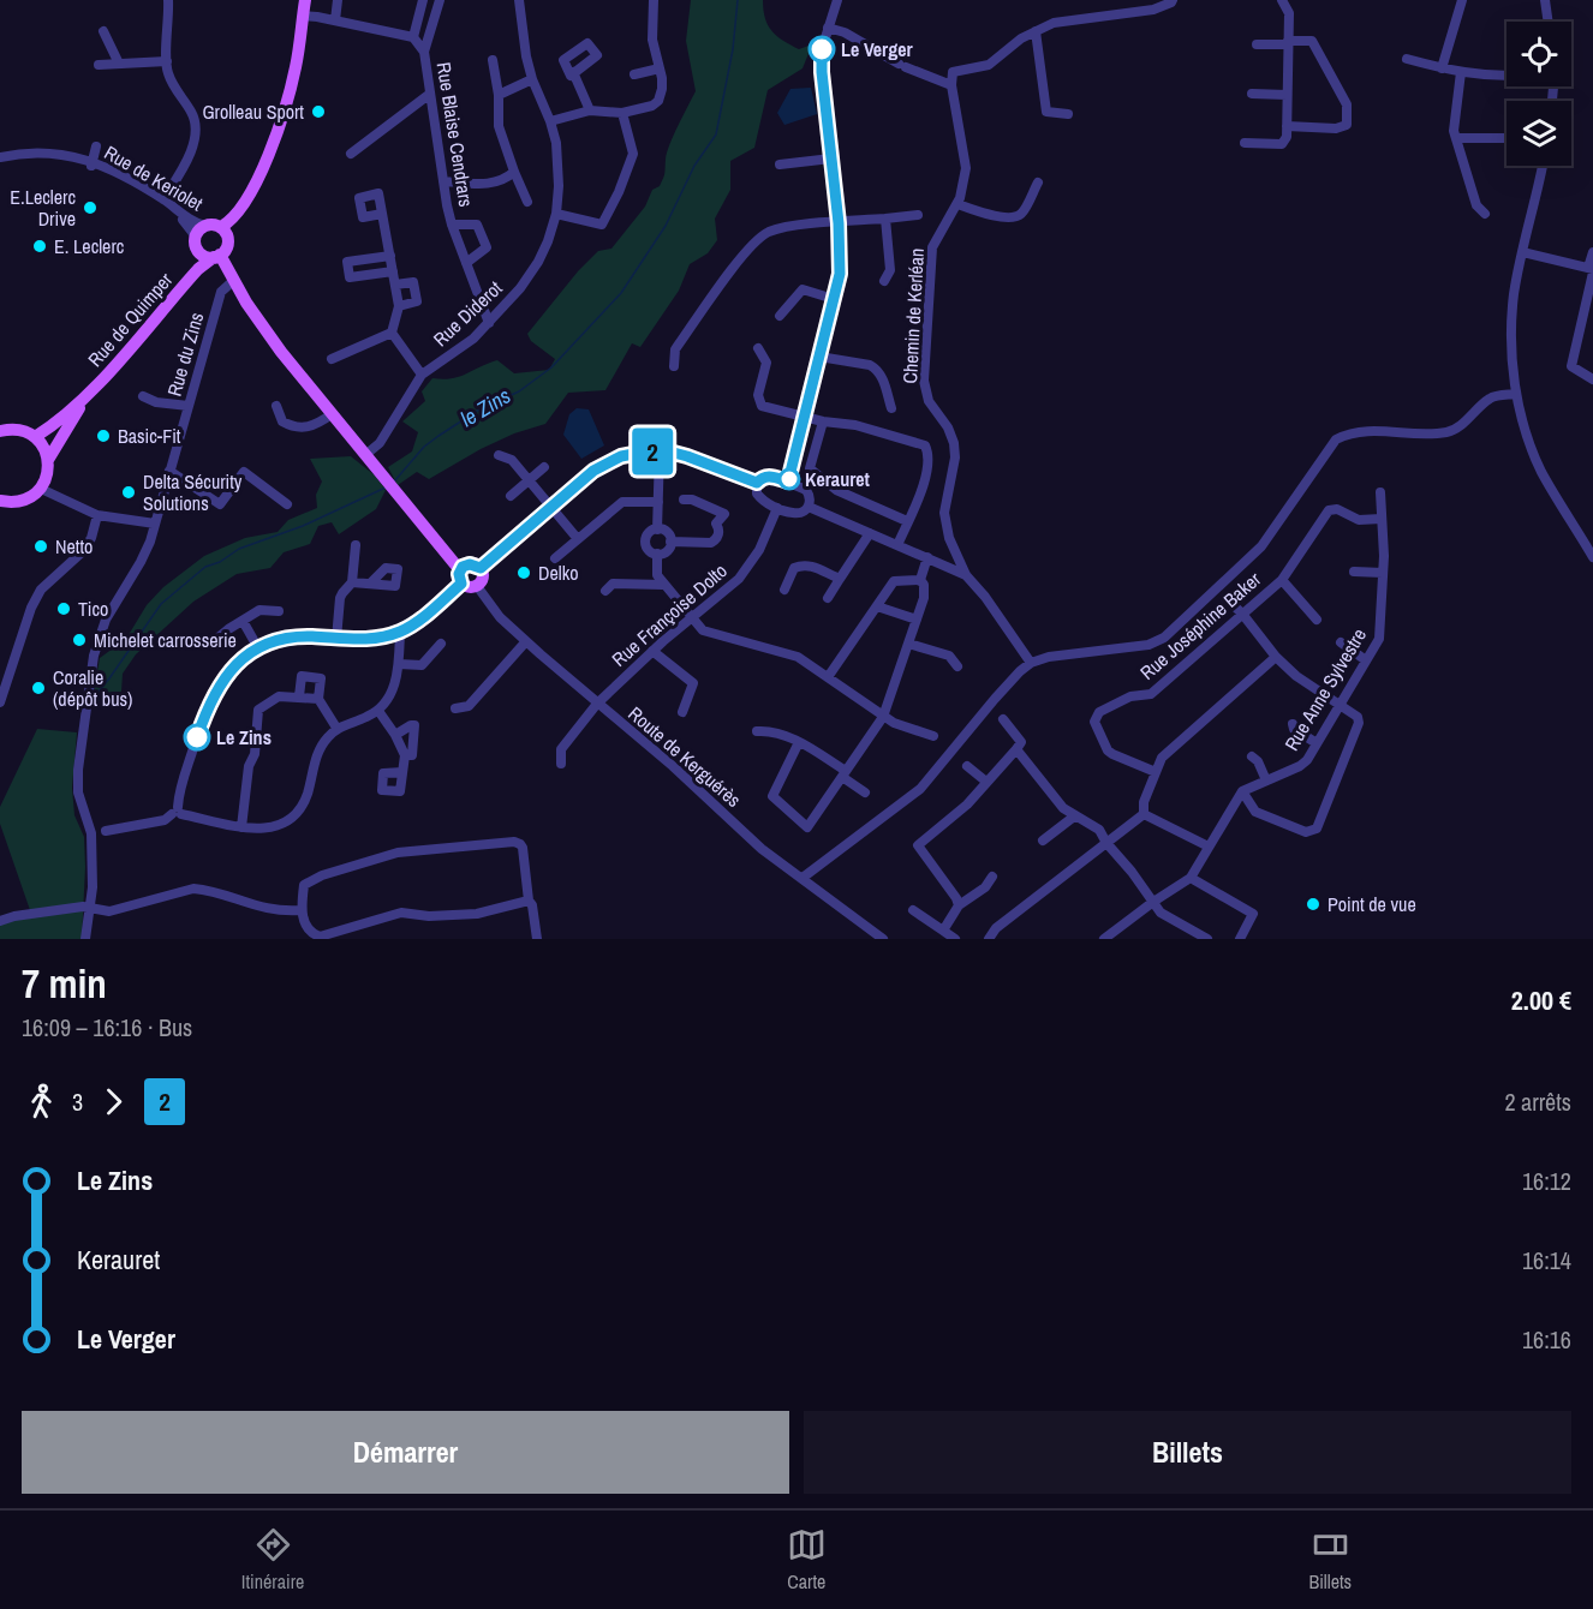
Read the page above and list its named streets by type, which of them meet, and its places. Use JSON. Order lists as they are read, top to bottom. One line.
{"streets":{"main road":["Rue de Quimper"],"street":["Rue Blaise Cendrars","Rue de Keriolet","Rue Diderot","Chemin de Kerléan","Rue du Zins","Rue Françoise Dolto","Rue Joséphine Baker","Rue Anne Sylvestre","Route de Kerguérès"]},"crossings":[["Rue Blaise Cendrars","Rue Diderot"],["Rue de Keriolet","Rue de Quimper"],["Rue Françoise Dolto","Route de Kerguérès"],["Rue Joséphine Baker","Rue Anne Sylvestre"]],"water":["le Zins"],"places":["Le Verger","Grolleau Sport","E.Leclerc Drive","E. Leclerc","Basic-Fit","Kerauret","Delta Sécurity Solutions","Netto","Delko","Tico","Michelet carrosserie","Coralie (dépôt bus)","Le Zins","Point de vue"],"lines":["bus line 2"],"page":{"on_map":"2","heading":["7 min","16:09 – 16:16 · Bus","2.00 €"],"legs":["3","2","2 arrêts"],"list":[{"name":"Le Zins","value":"16:12"},{"name":"Kerauret","value":"16:14"},{"name":"Le Verger","value":"16:16"}],"buttons":["Démarrer","Billets"],"tabs":["Itinéraire","Carte","Billets"]}}
